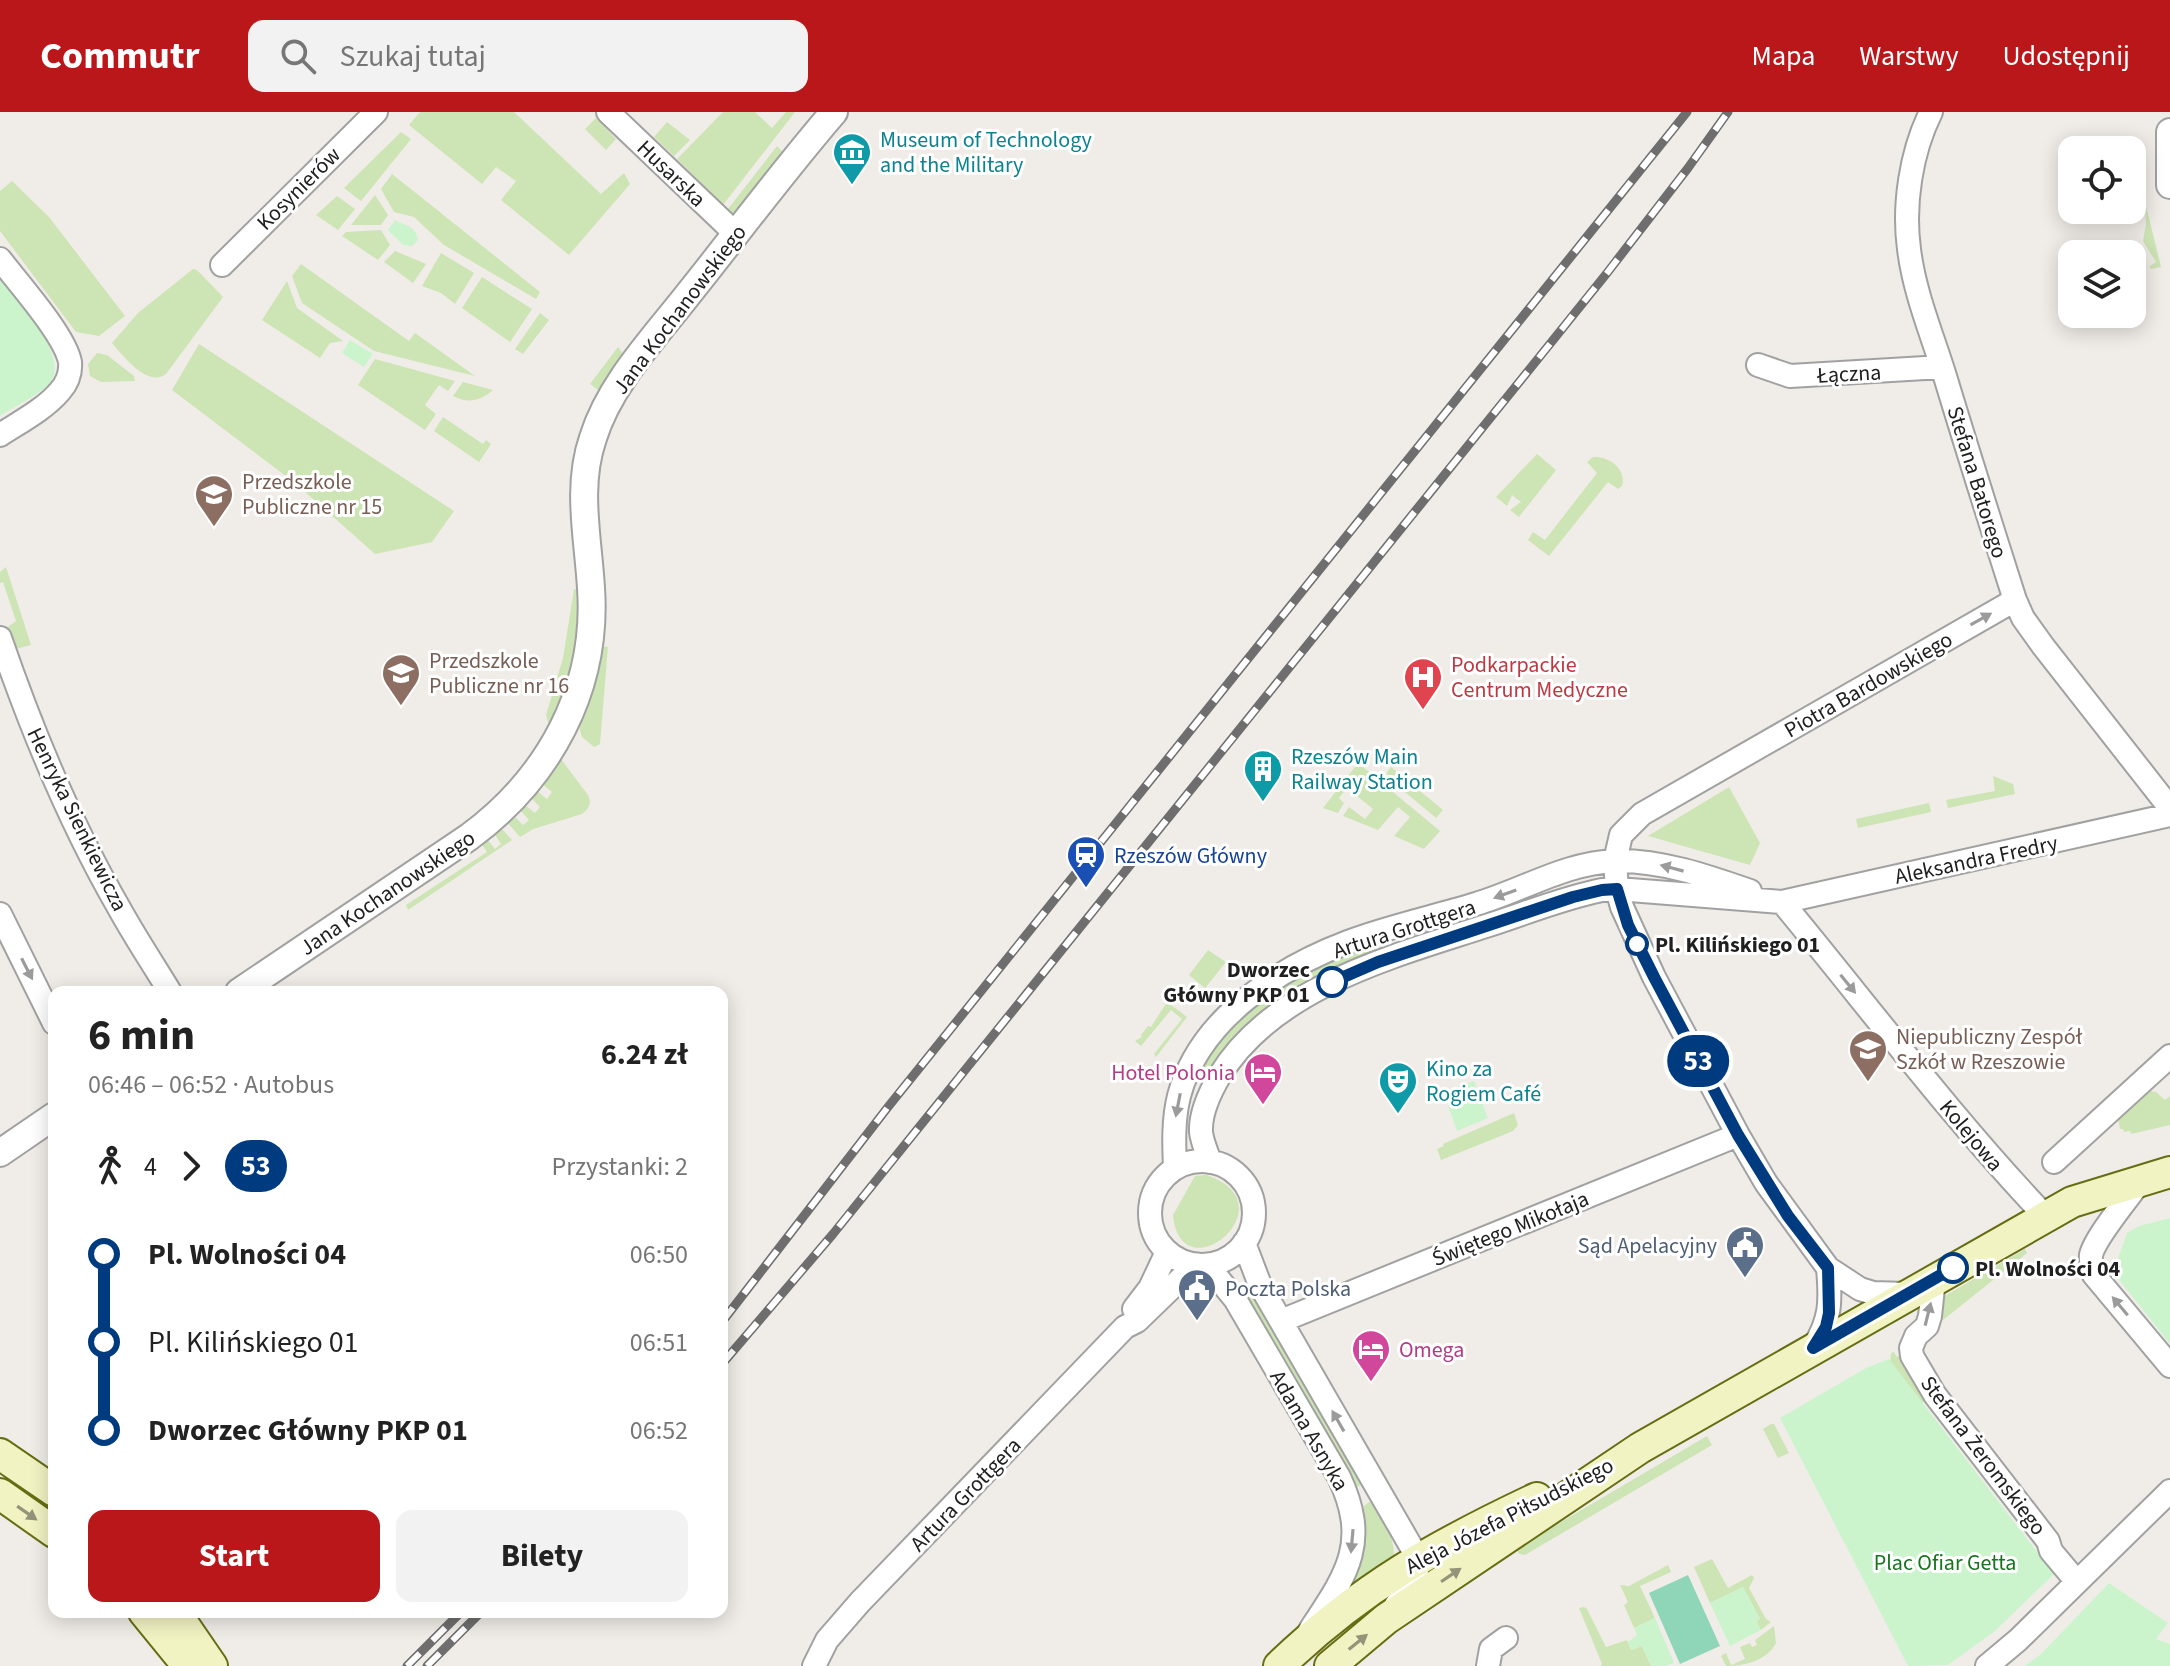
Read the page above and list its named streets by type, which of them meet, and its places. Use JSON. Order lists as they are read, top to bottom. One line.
{"streets":{"main road":["Aleja Józefa Piłsudskiego"],"street":["Husarska","Kosynierów","Jana Kochanowskiego","Łączna","Stefana Batorego","Piotra Bardowskiego","Henryka Sienkiewicza","Aleksandra Fredry","Artura Grottgera","Kolejowa","Świętego Mikołaja","Adama Asnyka","Stefana Żeromskiego"]},"crossings":[["Husarska","Jana Kochanowskiego"],["Łączna","Stefana Batorego"],["Stefana Batorego","Piotra Bardowskiego"],["Piotra Bardowskiego","Artura Grottgera"],["Aleksandra Fredry","Artura Grottgera"],["Aleksandra Fredry","Kolejowa"],["Artura Grottgera","Kolejowa"],["Artura Grottgera","Adama Asnyka"],["Kolejowa","Aleja Józefa Piłsudskiego"],["Świętego Mikołaja","Adama Asnyka"],["Adama Asnyka","Aleja Józefa Piłsudskiego"],["Stefana Żeromskiego","Aleja Józefa Piłsudskiego"]],"one_way":["Piotra Bardowskiego","Stefana Żeromskiego"],"parks":["Plac Ofiar Getta"],"places":{"museum":["Museum of Technology and the Military"],"school or university":["Przedszkole Publiczne nr 15","Przedszkole Publiczne nr 16","Niepubliczny Zespół Szkół w Rzeszowie"],"hospital":["Podkarpackie Centrum Medyczne"],"building":["Rzeszów Main Railway Station"],"station":["Rzeszów Główny"],"other":["Pl. Kilińskiego 01","Dworzec Główny PKP 01","Pl. Wolności 04"],"hotel":["Hotel Polonia","Omega"],"theatre":["Kino za Rogiem Café"],"public building":["Sąd Apelacyjny","Poczta Polska"]},"lines":["bus line 53"],"page":{"header":"Commutr","search":"Szukaj tutaj","nav":["Mapa","Warstwy","Udostępnij"],"on_map":"53","heading":["6 min","06:46 – 06:52 · Autobus","6.24 zł"],"legs":["4","53","Przystanki: 2"],"list":[{"name":"Pl. Wolności 04","value":"06:50"},{"name":"Pl. Kilińskiego 01","value":"06:51"},{"name":"Dworzec Główny PKP 01","value":"06:52"}],"buttons":["Start","Bilety"]}}
